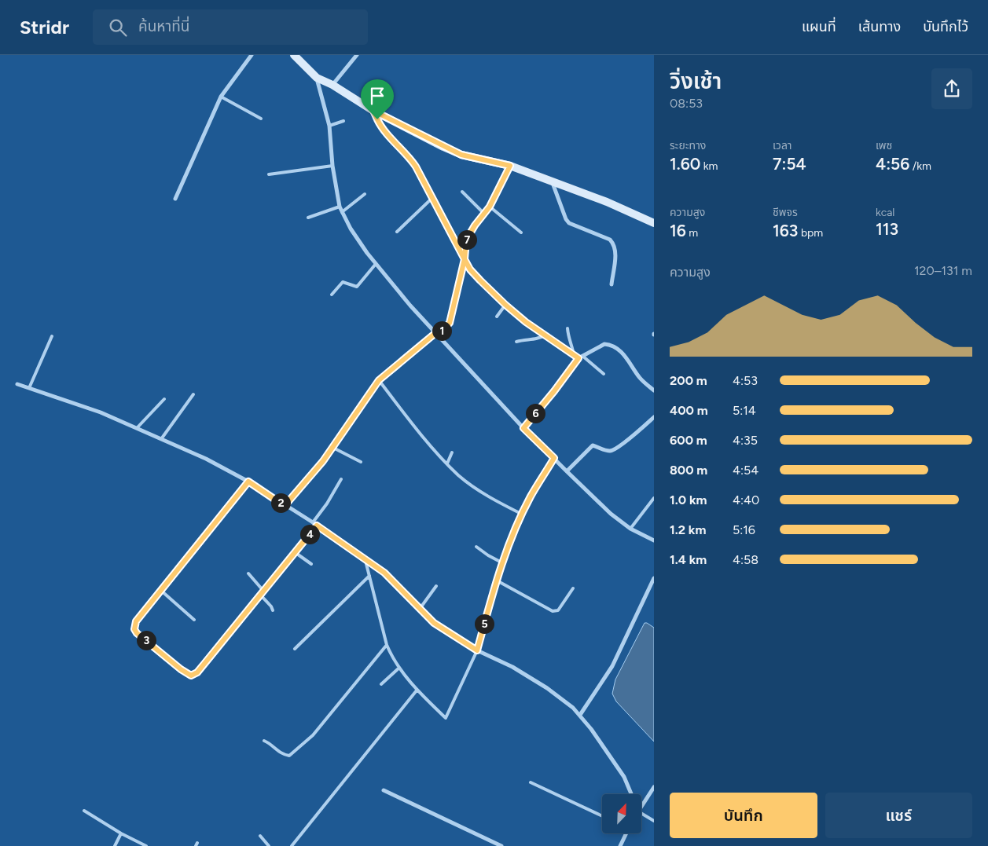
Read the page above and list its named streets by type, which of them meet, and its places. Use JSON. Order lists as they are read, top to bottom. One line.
{"north":"top right","page":{"header":"Stridr","search":"ค้นหาที่นี่","nav":["แผนที่","เส้นทาง","บันทึกไว้"],"heading":["วิ่งเช้า","08:53"],"stats":[["ระยะทาง","1.60 km"],["เวลา","7:54"],["เพซ","4:56 /km"],["ความสูง","16 m"],["ชีพจร","163 bpm"],["kcal","113"]],"pins":["7","1","6","2","4","5","3"],"chart":["ความสูง","120–131 m"],"list":[{"name":"200 m","note":"4:53"},{"name":"400 m","note":"5:14"},{"name":"600 m","note":"4:35"},{"name":"800 m","note":"4:54"},{"name":"1.0 km","note":"4:40"},{"name":"1.2 km","note":"5:16"},{"name":"1.4 km","note":"4:58"}],"buttons":["บันทึก","แชร์"]}}
